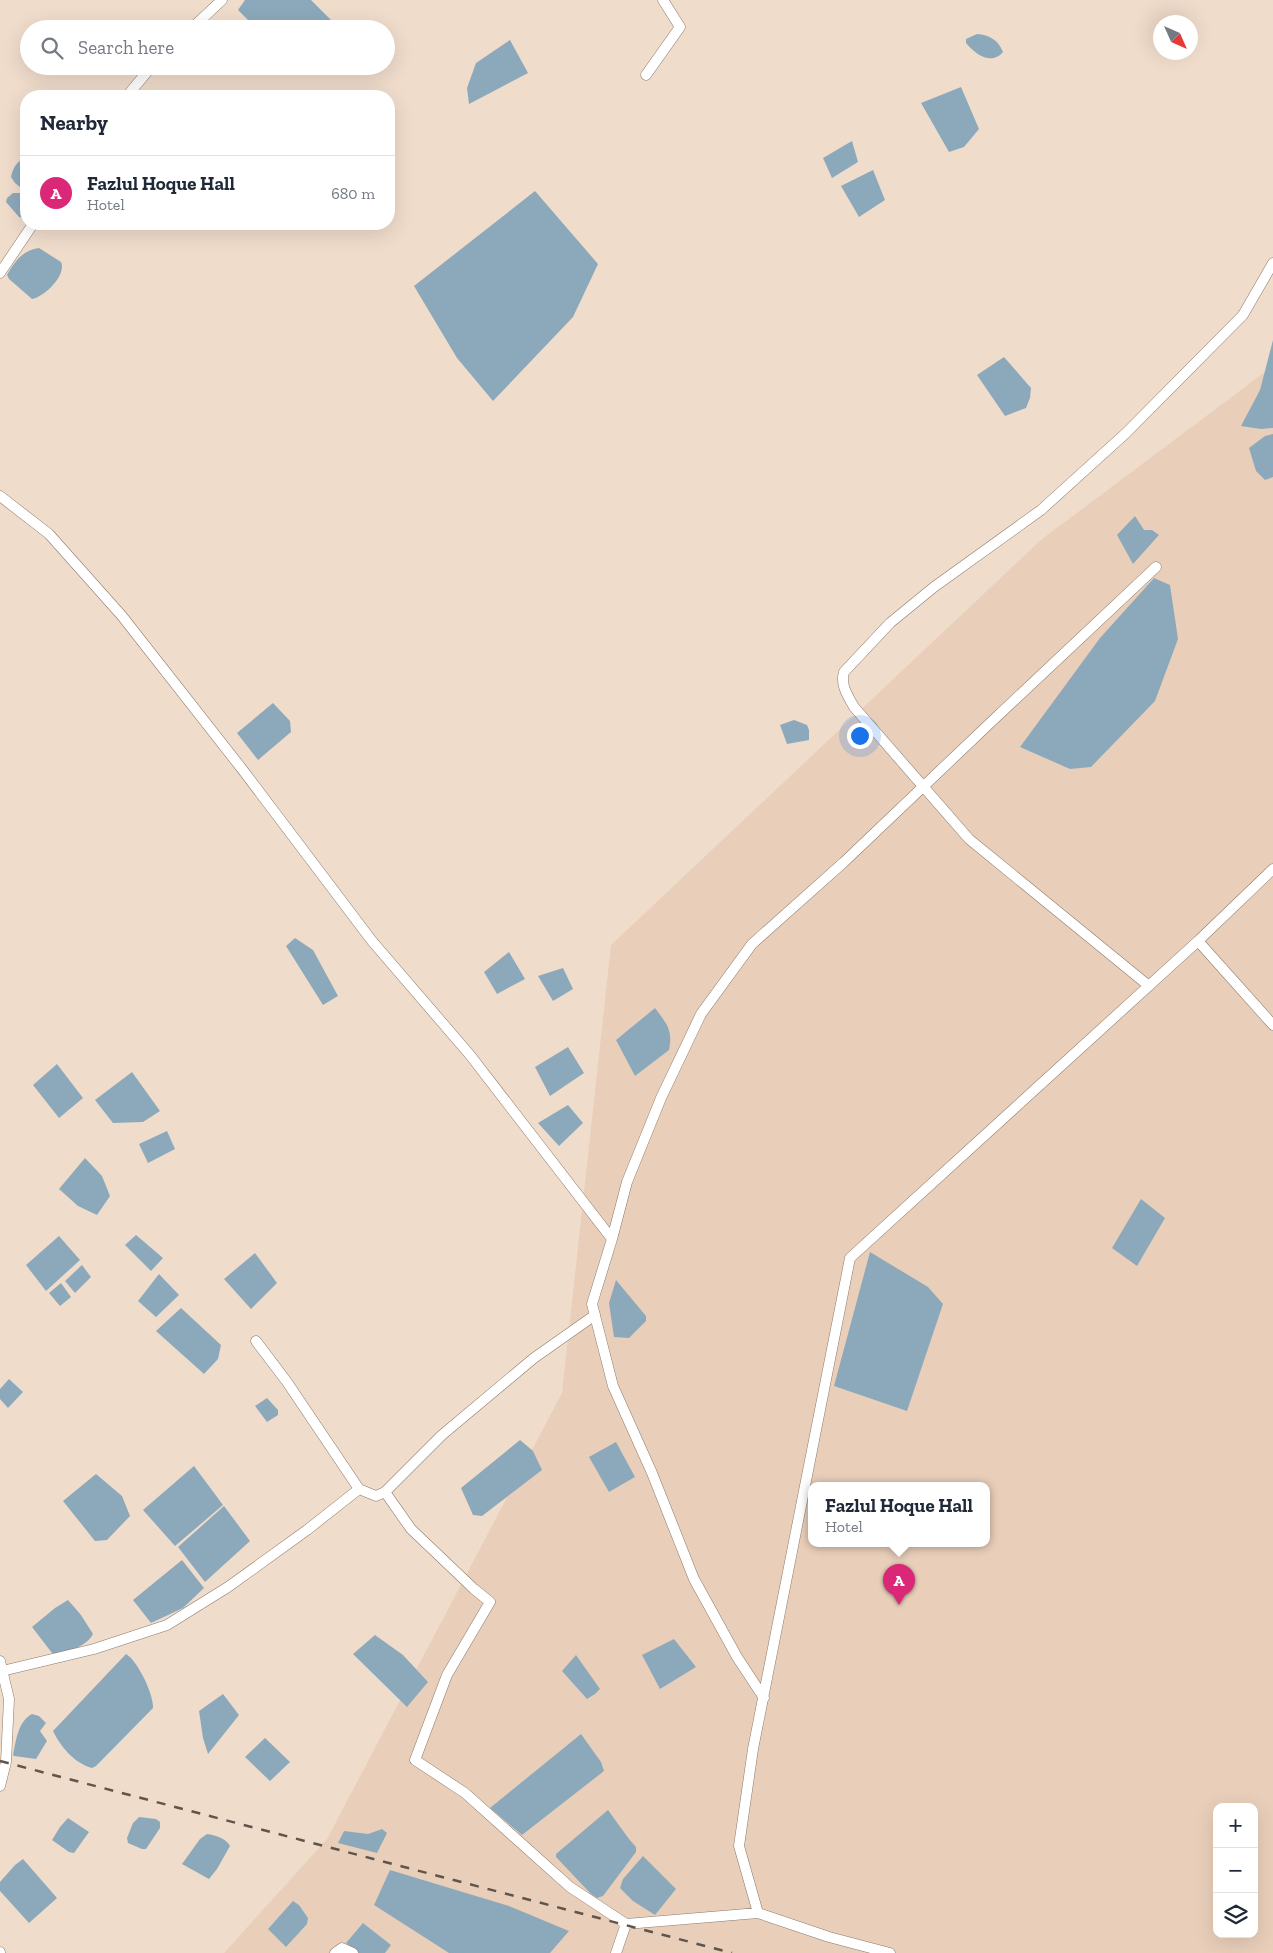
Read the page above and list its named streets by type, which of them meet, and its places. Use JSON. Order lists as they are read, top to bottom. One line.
{"north":"bottom right","page":{"search":"Search here","heading":"Nearby","list":[{"mark":"A","name":"Fazlul Hoque Hall","note":"Hotel","value":"680 m"}],"popup":["Fazlul Hoque Hall","Hotel"],"pins":"A","map_buttons":["+","−"]}}
